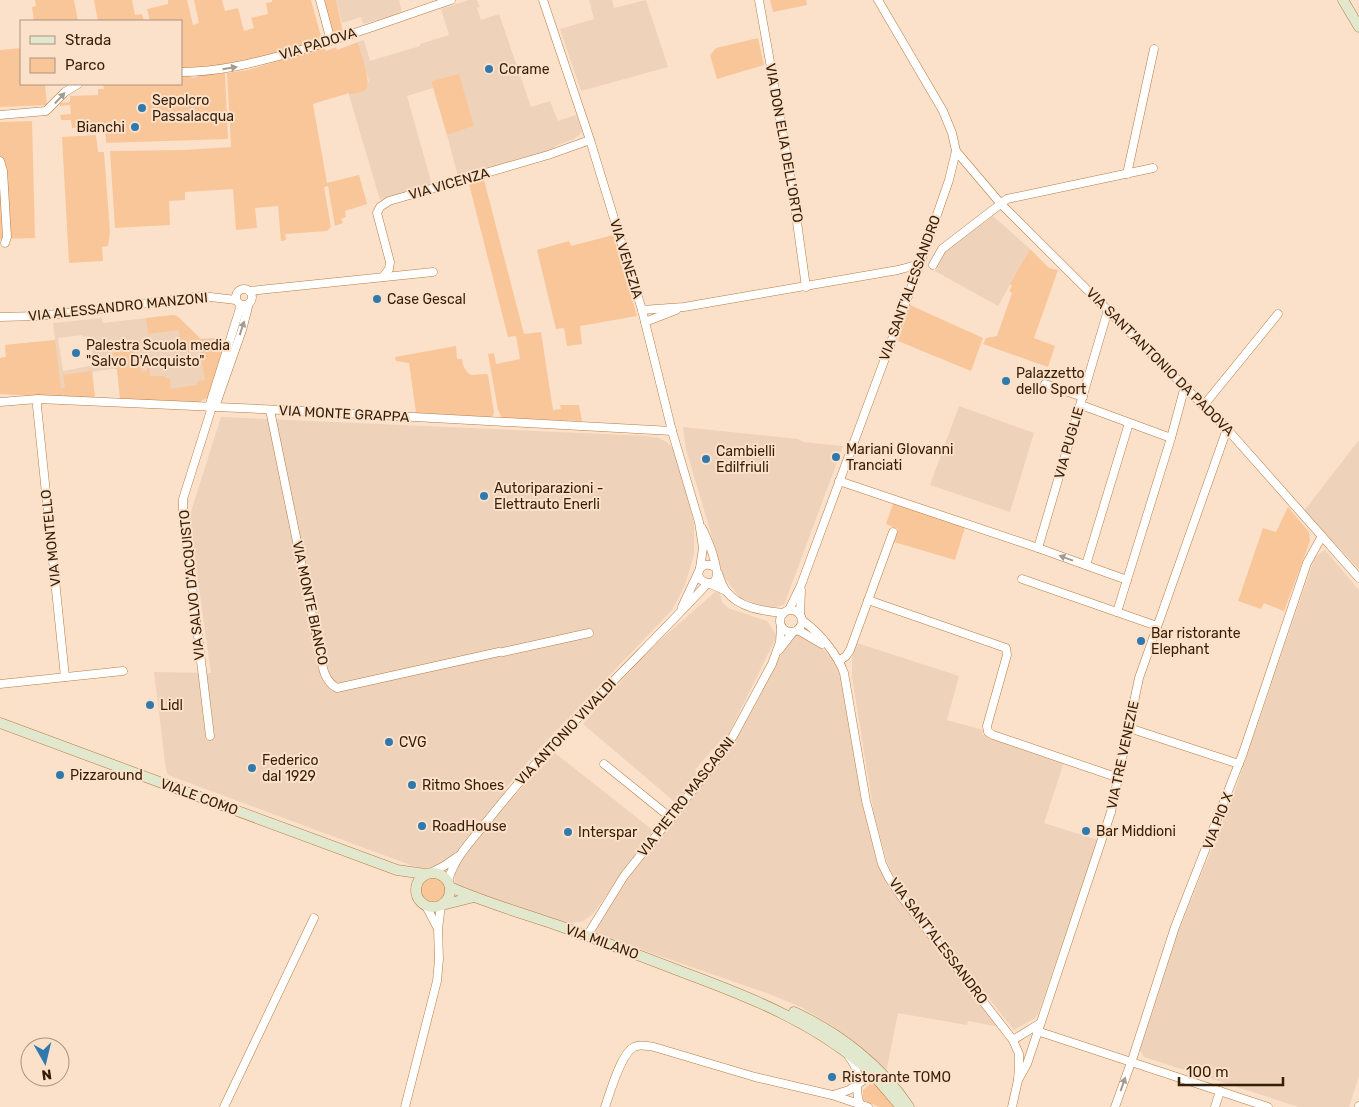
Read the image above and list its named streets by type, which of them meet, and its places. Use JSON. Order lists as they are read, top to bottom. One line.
{"streets":{"main road":["VIALE COMO","VIA MILANO"],"street":["VIA PADOVA","VIA DON ELIA DELL'ORTO","VIA VICENZA","VIA VENEZIA","VIA SANT'ALESSANDRO","VIA ALESSANDRO MANZONI","VIA SANT'ANTONIO DA PADOVA","VIA MONTE GRAPPA","VIA PUGLIE","VIA MONTELLO","VIA SALVO D'ACQUISTO","VIA MONTE BIANCO","VIA ANTONIO VIVALDI","VIA TRE VENEZIE","VIA PIETRO MASCAGNI","VIA PIO X"]},"crossings":[["VIA VICENZA","VIA VENEZIA"],["VIA VICENZA","VIA ALESSANDRO MANZONI"],["VIA VENEZIA","VIA MONTE GRAPPA"],["VIA VENEZIA","VIA ANTONIO VIVALDI"],["VIA SANT'ALESSANDRO","VIA SANT'ANTONIO DA PADOVA"],["VIA SANT'ALESSANDRO","VIA PIETRO MASCAGNI"],["VIA ALESSANDRO MANZONI","VIA SALVO D'ACQUISTO"],["VIA SANT'ANTONIO DA PADOVA","VIA PUGLIE"],["VIA SANT'ANTONIO DA PADOVA","VIA TRE VENEZIE"],["VIA SANT'ANTONIO DA PADOVA","VIA PIO X"],["VIA MONTE GRAPPA","VIA MONTELLO"],["VIA MONTE GRAPPA","VIA SALVO D'ACQUISTO"],["VIA MONTE GRAPPA","VIA MONTE BIANCO"],["VIALE COMO","VIA MILANO"],["VIA PIETRO MASCAGNI","VIA MILANO"]],"one_way":["VIA PADOVA"],"places":["Corame","Sepolcro Passalacqua","Bianchi","Case Gescal","Palestra Scuola media \"Salvo D'Acquisto\"","Palazzetto dello Sport","Mariani GIovanni Tranciati","Cambielli Edilfriuli","Autoriparazioni - Elettrauto Enerli","Bar ristorante Elephant","Lidl","CVG","Federico dal 1929","Pizzaround","Ritmo Shoes","RoadHouse","Bar Middioni","Interspar","Ristorante TOMO"],"legend":["Strada","Parco"],"scale_bar":"100 m","north":"bottom"}
